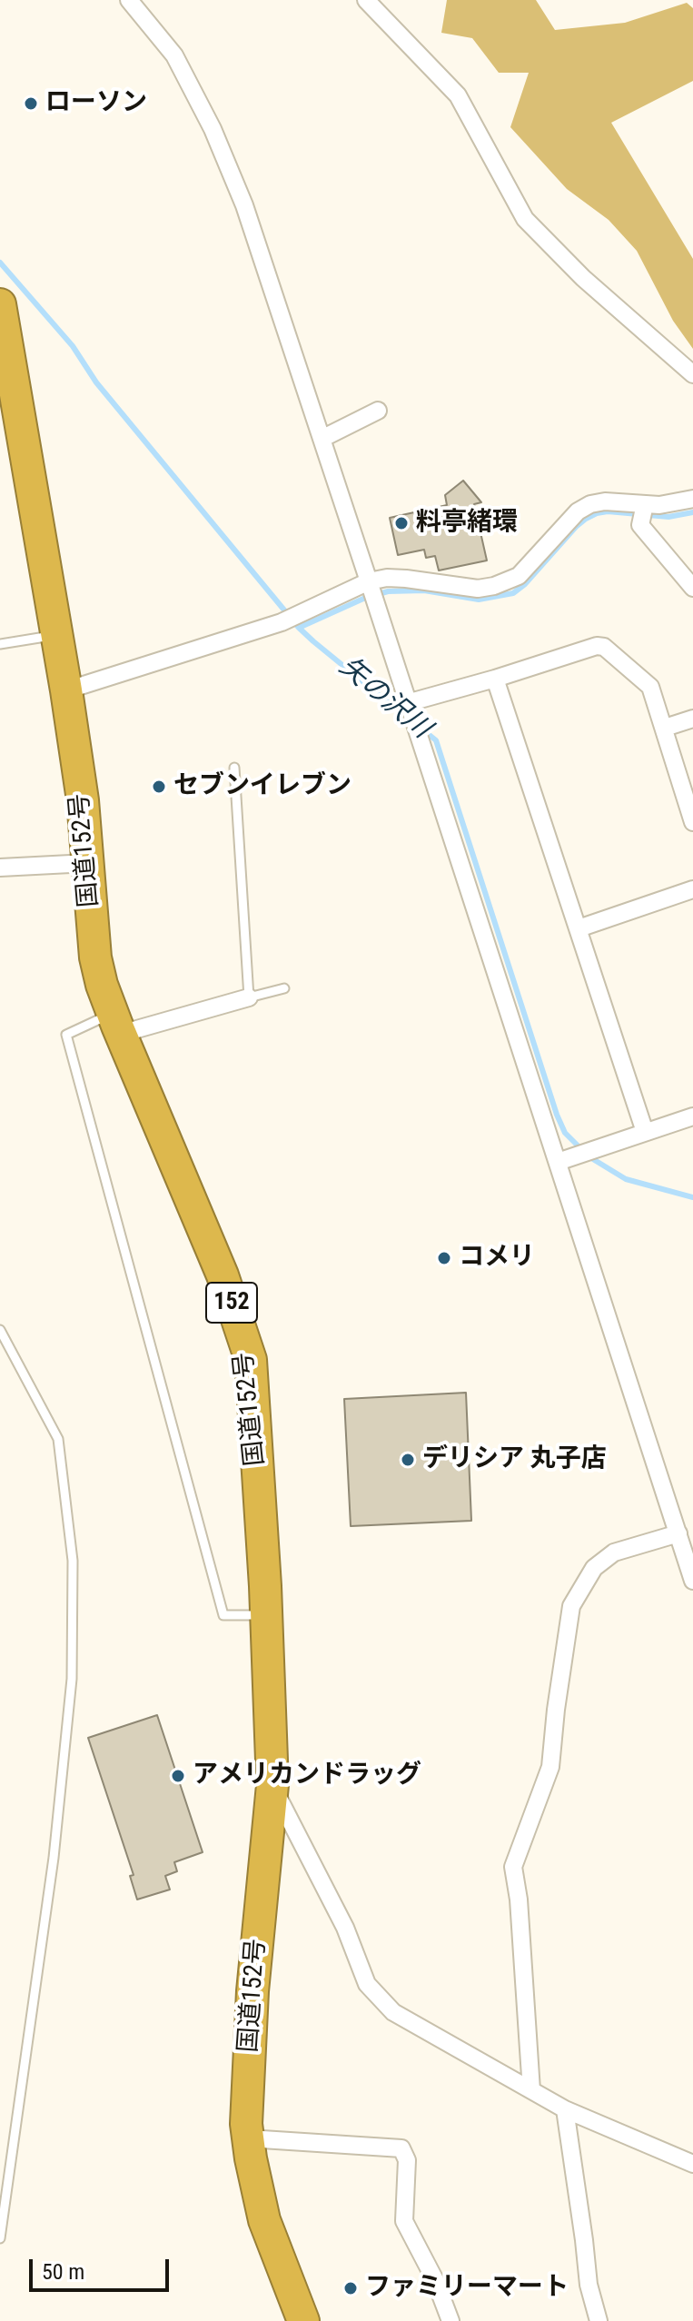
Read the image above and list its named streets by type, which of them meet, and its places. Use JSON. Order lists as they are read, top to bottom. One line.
{"streets":{"highway":["国道152号","152"]},"water":["矢の沢川"],"places":["ローソン","料亭緒環","セブンイレブン","コメリ","デリシア 丸子店","アメリカンドラッグ","ファミリーマート"],"scale_bar":"50 m"}
